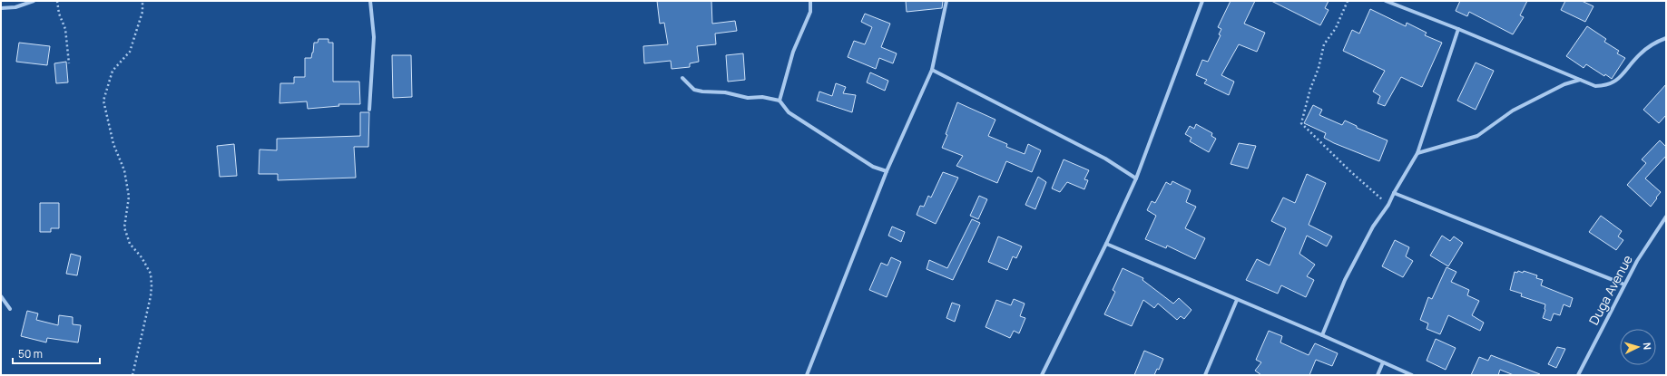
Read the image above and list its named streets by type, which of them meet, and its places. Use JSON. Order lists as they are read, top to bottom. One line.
{"streets":{"street":["Duga Avenue"]},"scale_bar":"50 m","north":"right"}
